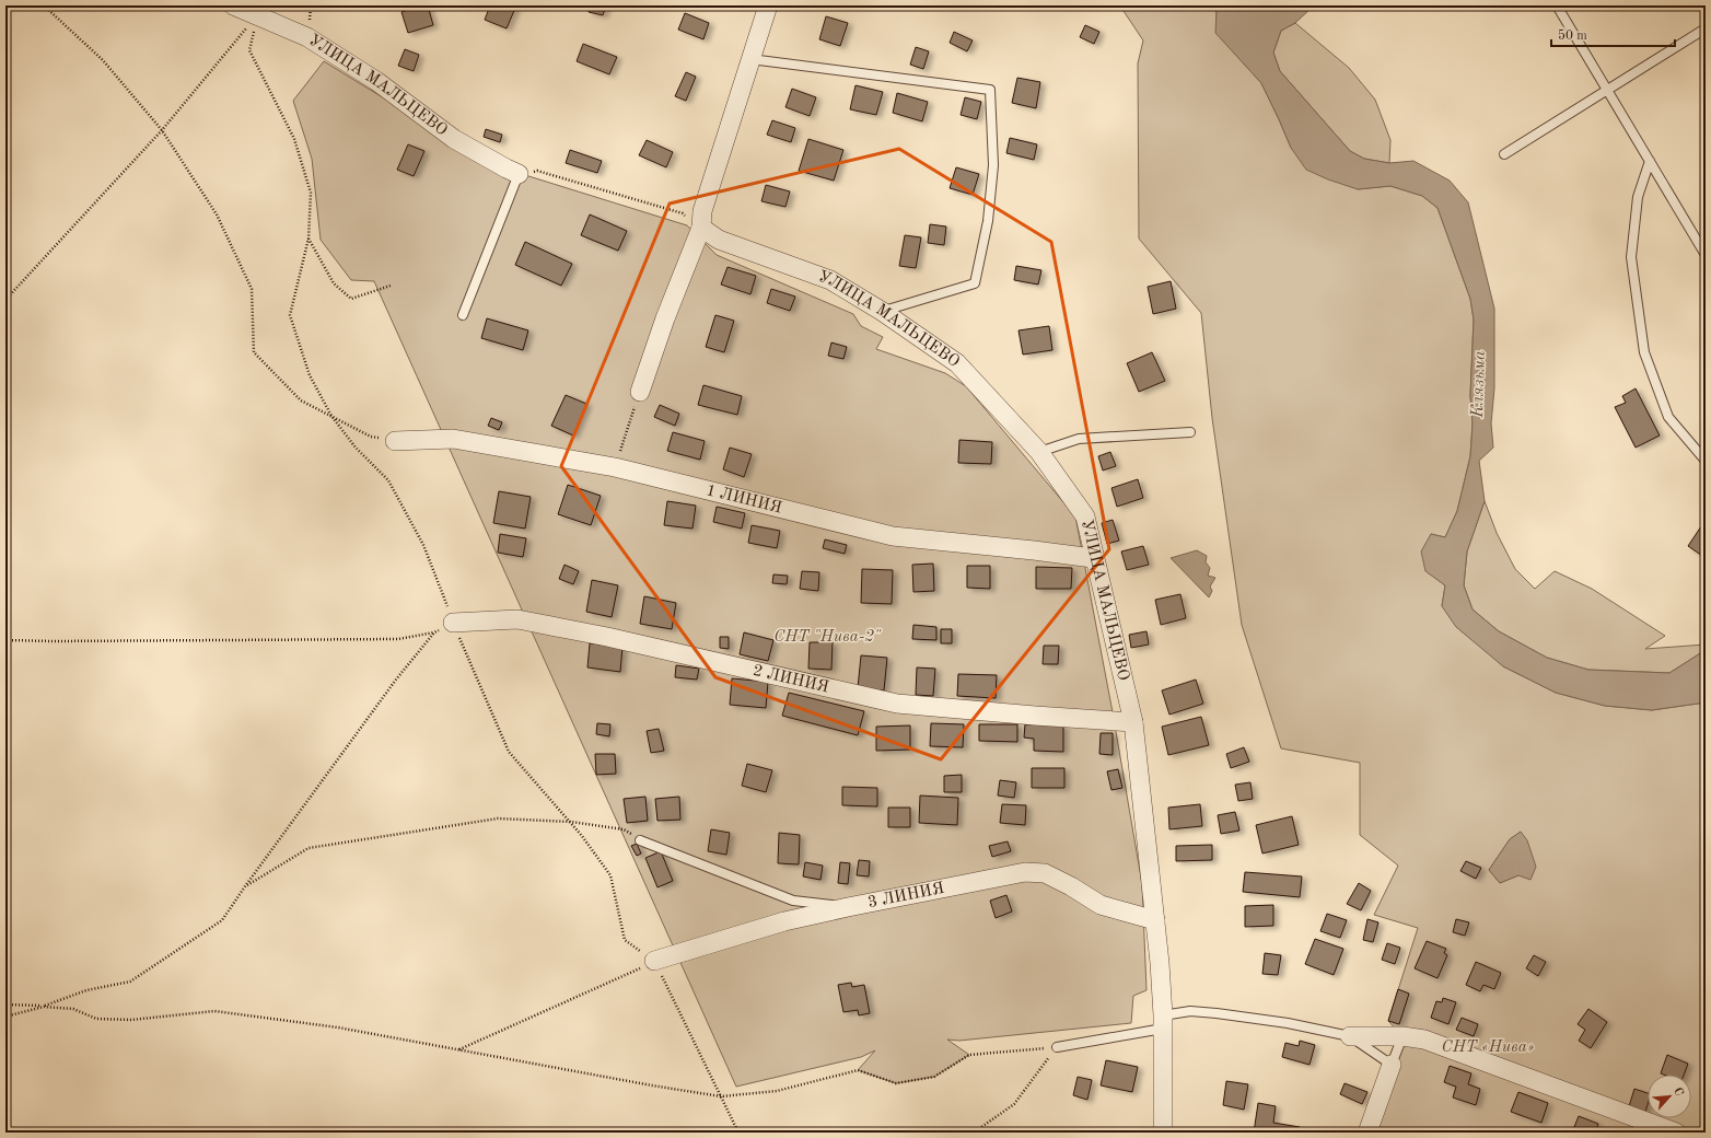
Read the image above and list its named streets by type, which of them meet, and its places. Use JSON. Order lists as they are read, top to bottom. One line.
{"streets":{"street":["УЛИЦА МАЛЬЦЕВО","1 ЛИНИЯ","2 ЛИНИЯ","3 ЛИНИЯ"]},"crossings":[["УЛИЦА МАЛЬЦЕВО","1 ЛИНИЯ"],["УЛИЦА МАЛЬЦЕВО","2 ЛИНИЯ"],["УЛИЦА МАЛЬЦЕВО","3 ЛИНИЯ"]],"water":["Клязьма"],"parks":["СНТ \"Нива-2\"","СНТ «Нива»"],"scale_bar":"50 m","north":"top right"}
